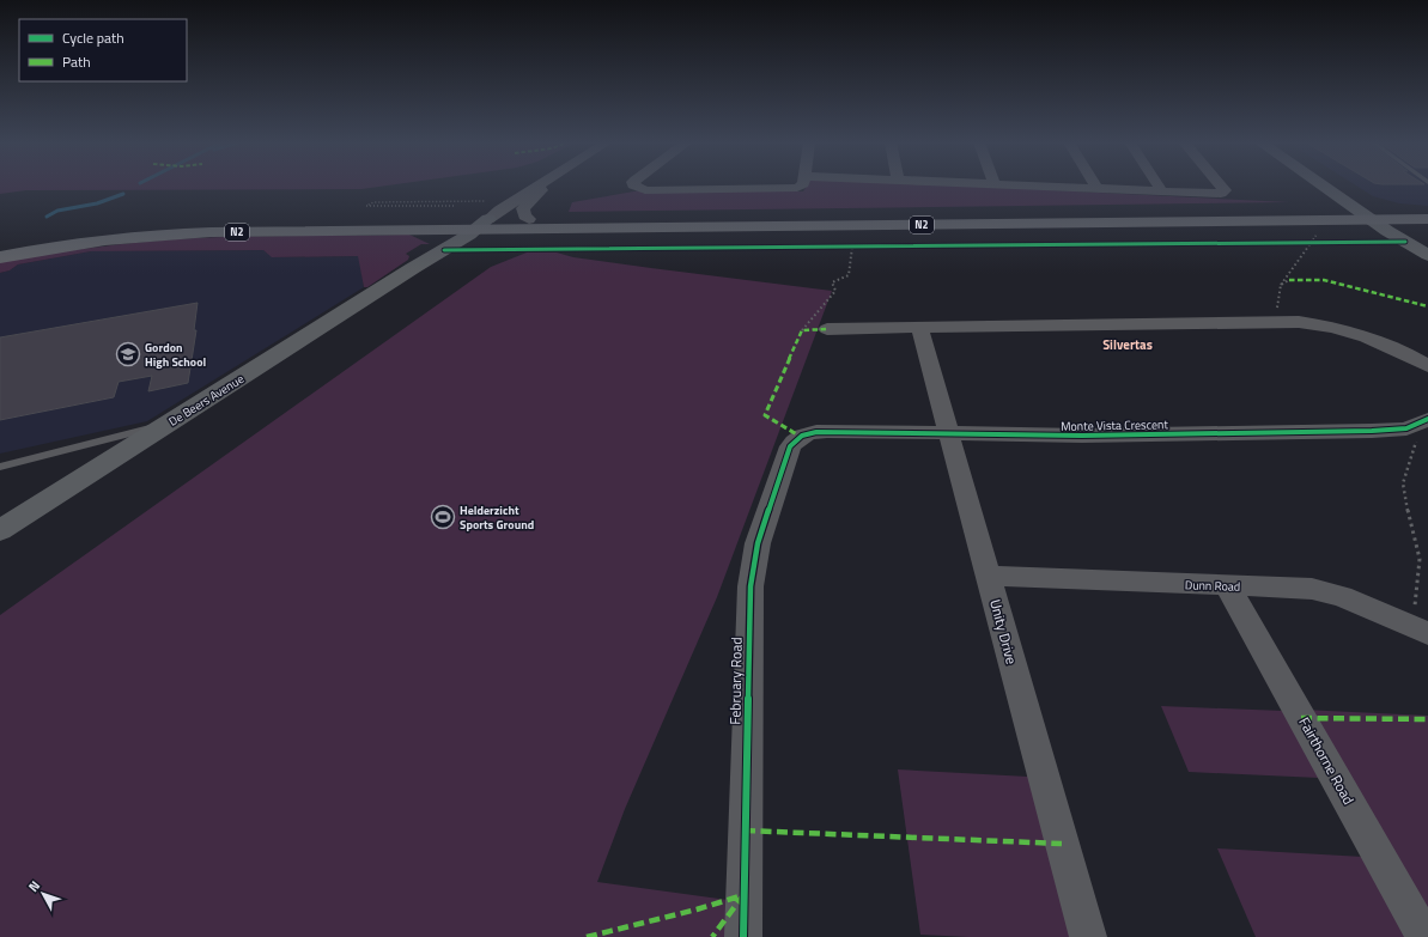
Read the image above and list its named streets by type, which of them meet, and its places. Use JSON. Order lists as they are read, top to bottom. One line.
{"streets":{"highway":["N2"],"street":["De Beers Avenue","Monte Vista Crescent","Dunn Road","Unity Drive","February Road","Fairthorne Road"]},"crossings":[["N2","De Beers Avenue"],["Monte Vista Crescent","Unity Drive"],["Monte Vista Crescent","February Road"],["Dunn Road","Unity Drive"],["Dunn Road","Fairthorne Road"]],"districts":["Silvertas"],"places":{"school or university":["Gordon High School"],"sports":["Helderzicht Sports Ground"]},"legend":["Cycle path","Path"],"north":"top left"}
